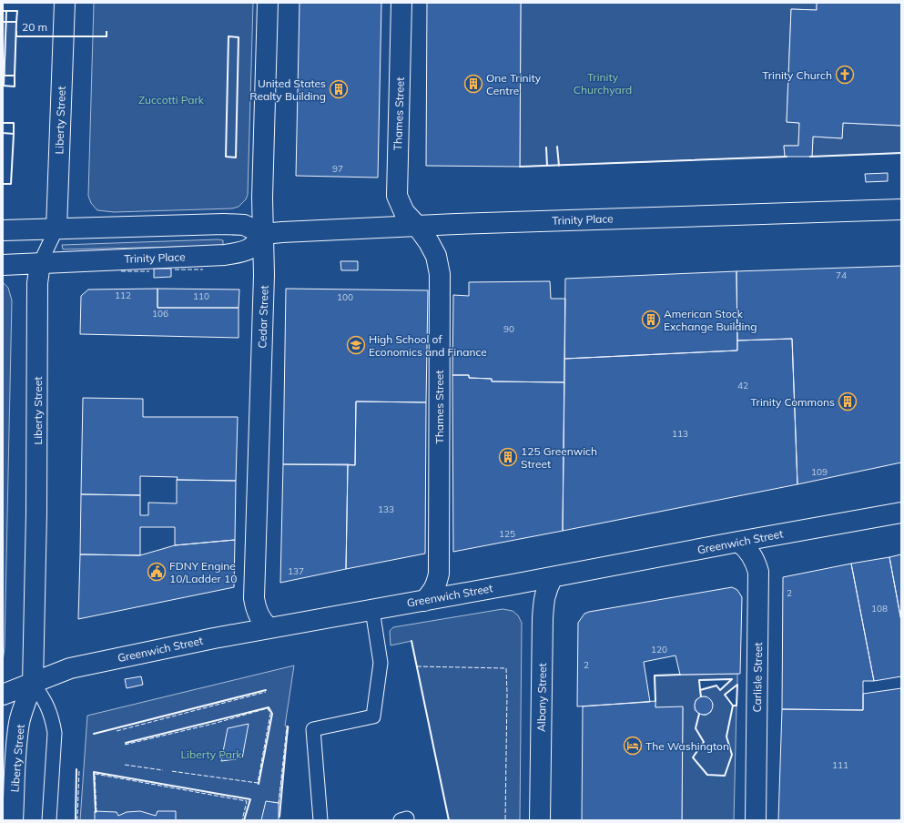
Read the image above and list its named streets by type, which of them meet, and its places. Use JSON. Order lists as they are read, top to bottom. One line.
{"streets":{"street":["Thames Street","Liberty Street","Trinity Place","Cedar Street","Greenwich Street","Carlisle Street","Albany Street"]},"crossings":[["Thames Street","Trinity Place"],["Thames Street","Greenwich Street"],["Liberty Street","Trinity Place"],["Liberty Street","Greenwich Street"],["Trinity Place","Cedar Street"],["Cedar Street","Greenwich Street"],["Greenwich Street","Carlisle Street"],["Greenwich Street","Albany Street"]],"parks":["Trinity Churchyard","Zuccotti Park","Liberty Park"],"places":{"church":["Trinity Church"],"building":["One Trinity Centre","United States Realty Building","American Stock Exchange Building","Trinity Commons","125 Greenwich Street"],"school or university":["High School of Economics and Finance"],"public building":["FDNY Engine 10/Ladder 10"],"hotel":["The Washington"]},"house_numbers":["97","74","112","110","100","106","90","42","113","109","133","125","137","2","108","120","2","111"],"scale_bar":"20 m"}
